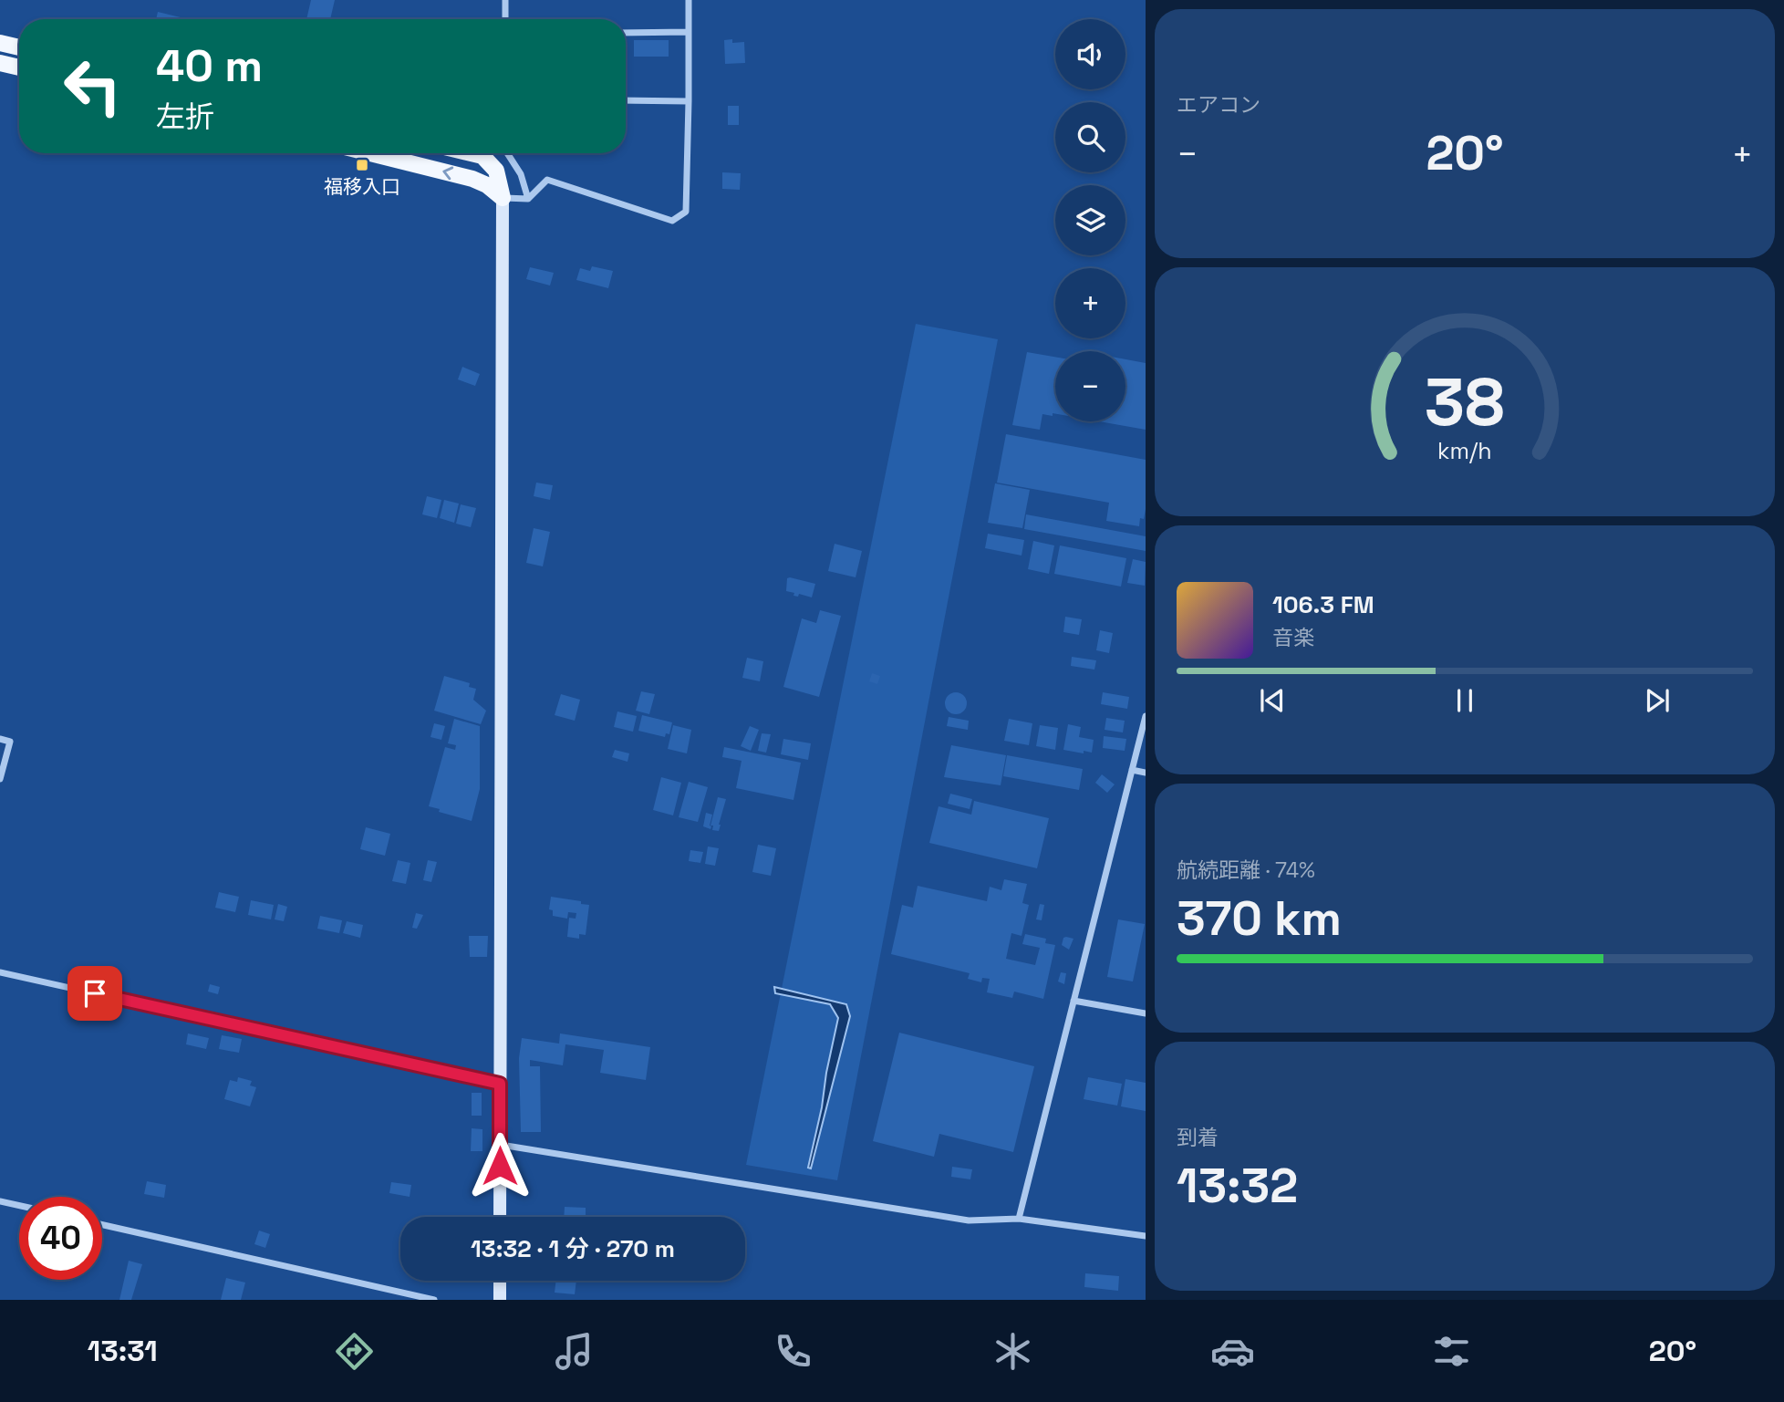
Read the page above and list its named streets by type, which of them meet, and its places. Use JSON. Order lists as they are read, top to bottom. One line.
{"places":{"transit":["福移入口"]},"page":{"tile":["エアコン",["航続距離 · 74%","370 km"],["到着","13:32"]],"map_buttons":["+","−"],"turn":["40 m","左折"],"heat":["−","20°","+"],"song":["106.3 FM","音楽"],"limit":"40","trip":"13:32 · 1 分 · 270 m","tabs":["13:31","20°"],"gauge":["38","km/h"]}}
